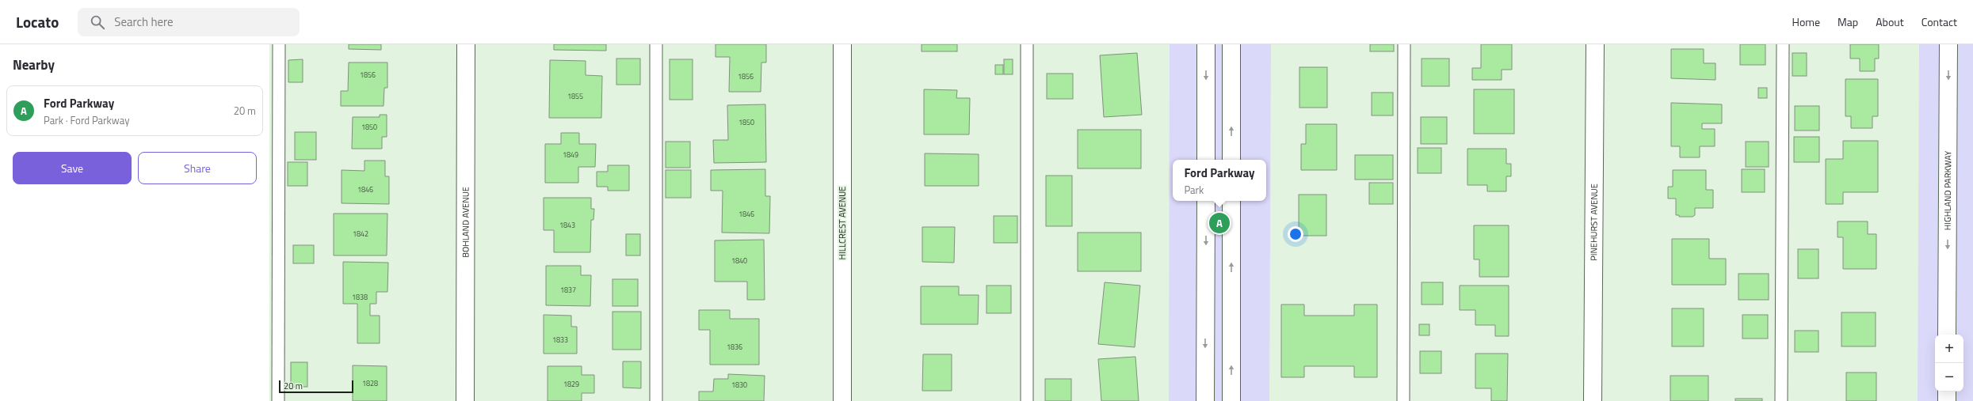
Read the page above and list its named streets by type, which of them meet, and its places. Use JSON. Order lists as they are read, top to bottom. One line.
{"streets":{"street":["HIGHLAND PARKWAY","BOHLAND AVENUE","HILLCREST AVENUE","PINEHURST AVENUE"]},"one_way":["HIGHLAND PARKWAY"],"house_numbers":["1856","1856","1855","1850","1850","1849","1846","1846","1843","1842","1840","1837","1838","1833","1836","1828","1829","1830"],"scale_bar":"20 m","page":{"header":"Locato","search":"Search here","nav":["Home","Map","About","Contact"],"heading":"Nearby","list":[{"mark":"A","name":"Ford Parkway","note":"Park · Ford Parkway","value":"20 m"}],"buttons":["Save","Share"],"popup":["Ford Parkway","Park"],"pins":"A","map_buttons":["+","−"],"scale":"20 m"}}
